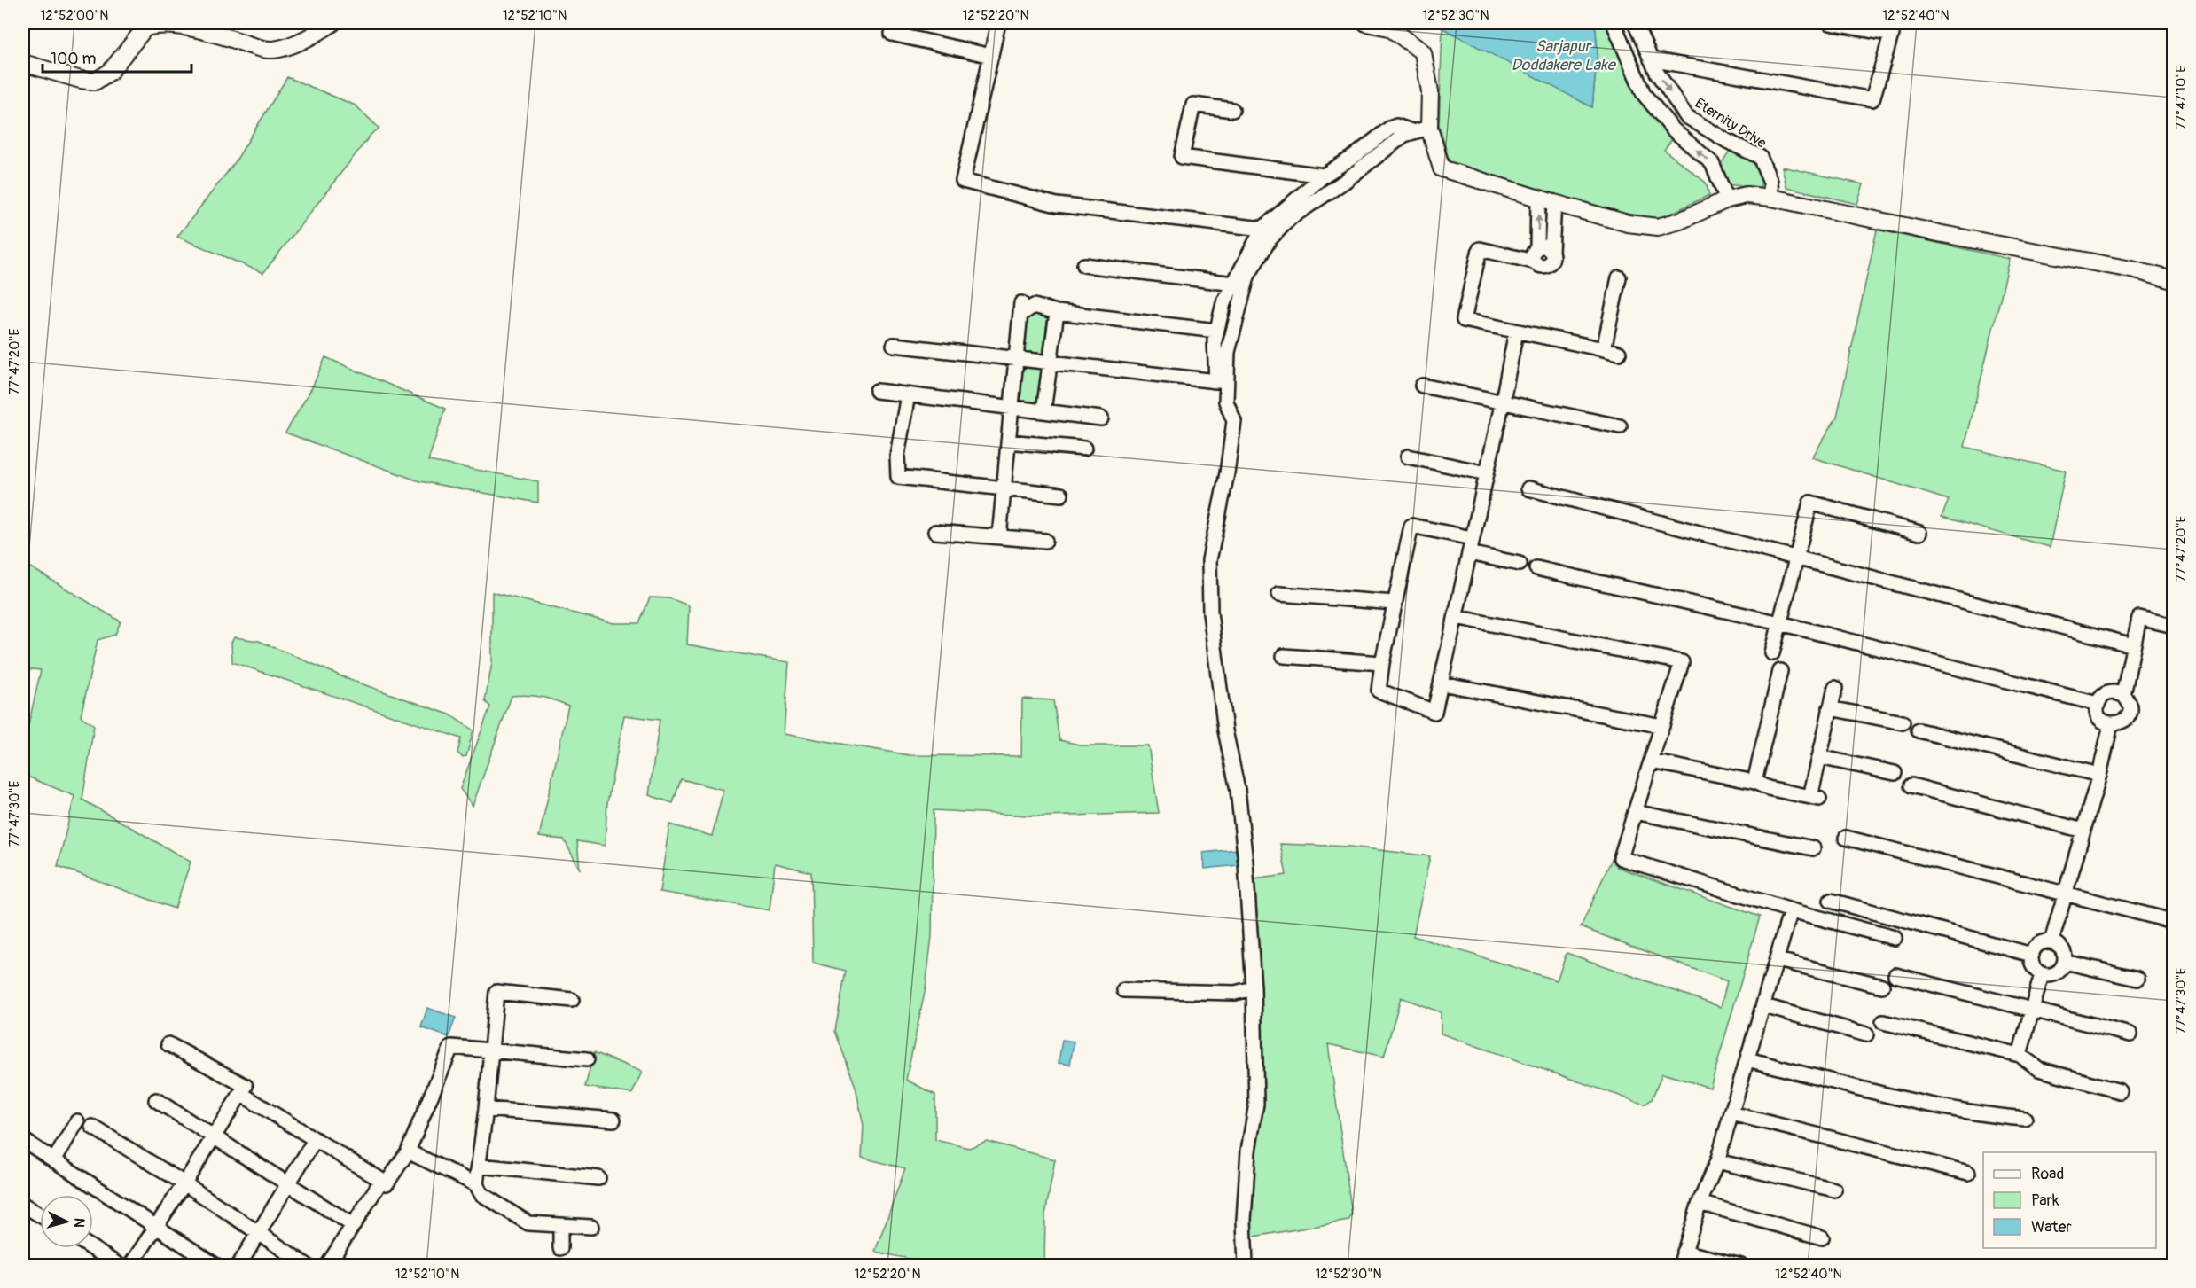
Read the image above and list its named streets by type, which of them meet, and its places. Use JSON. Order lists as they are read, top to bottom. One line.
{"streets":{"street":["Eternity Drive"]},"water":["Sarjapur Doddakere Lake"],"legend":["Road","Park","Water"],"scale_bar":"100 m","north":"right","coordinates":["12°52'00\"N","12°52'10\"N","12°52'20\"N","12°52'30\"N","12°52'40\"N","77°47'10\"E","77°47'20\"E","77°47'30\"E"]}
